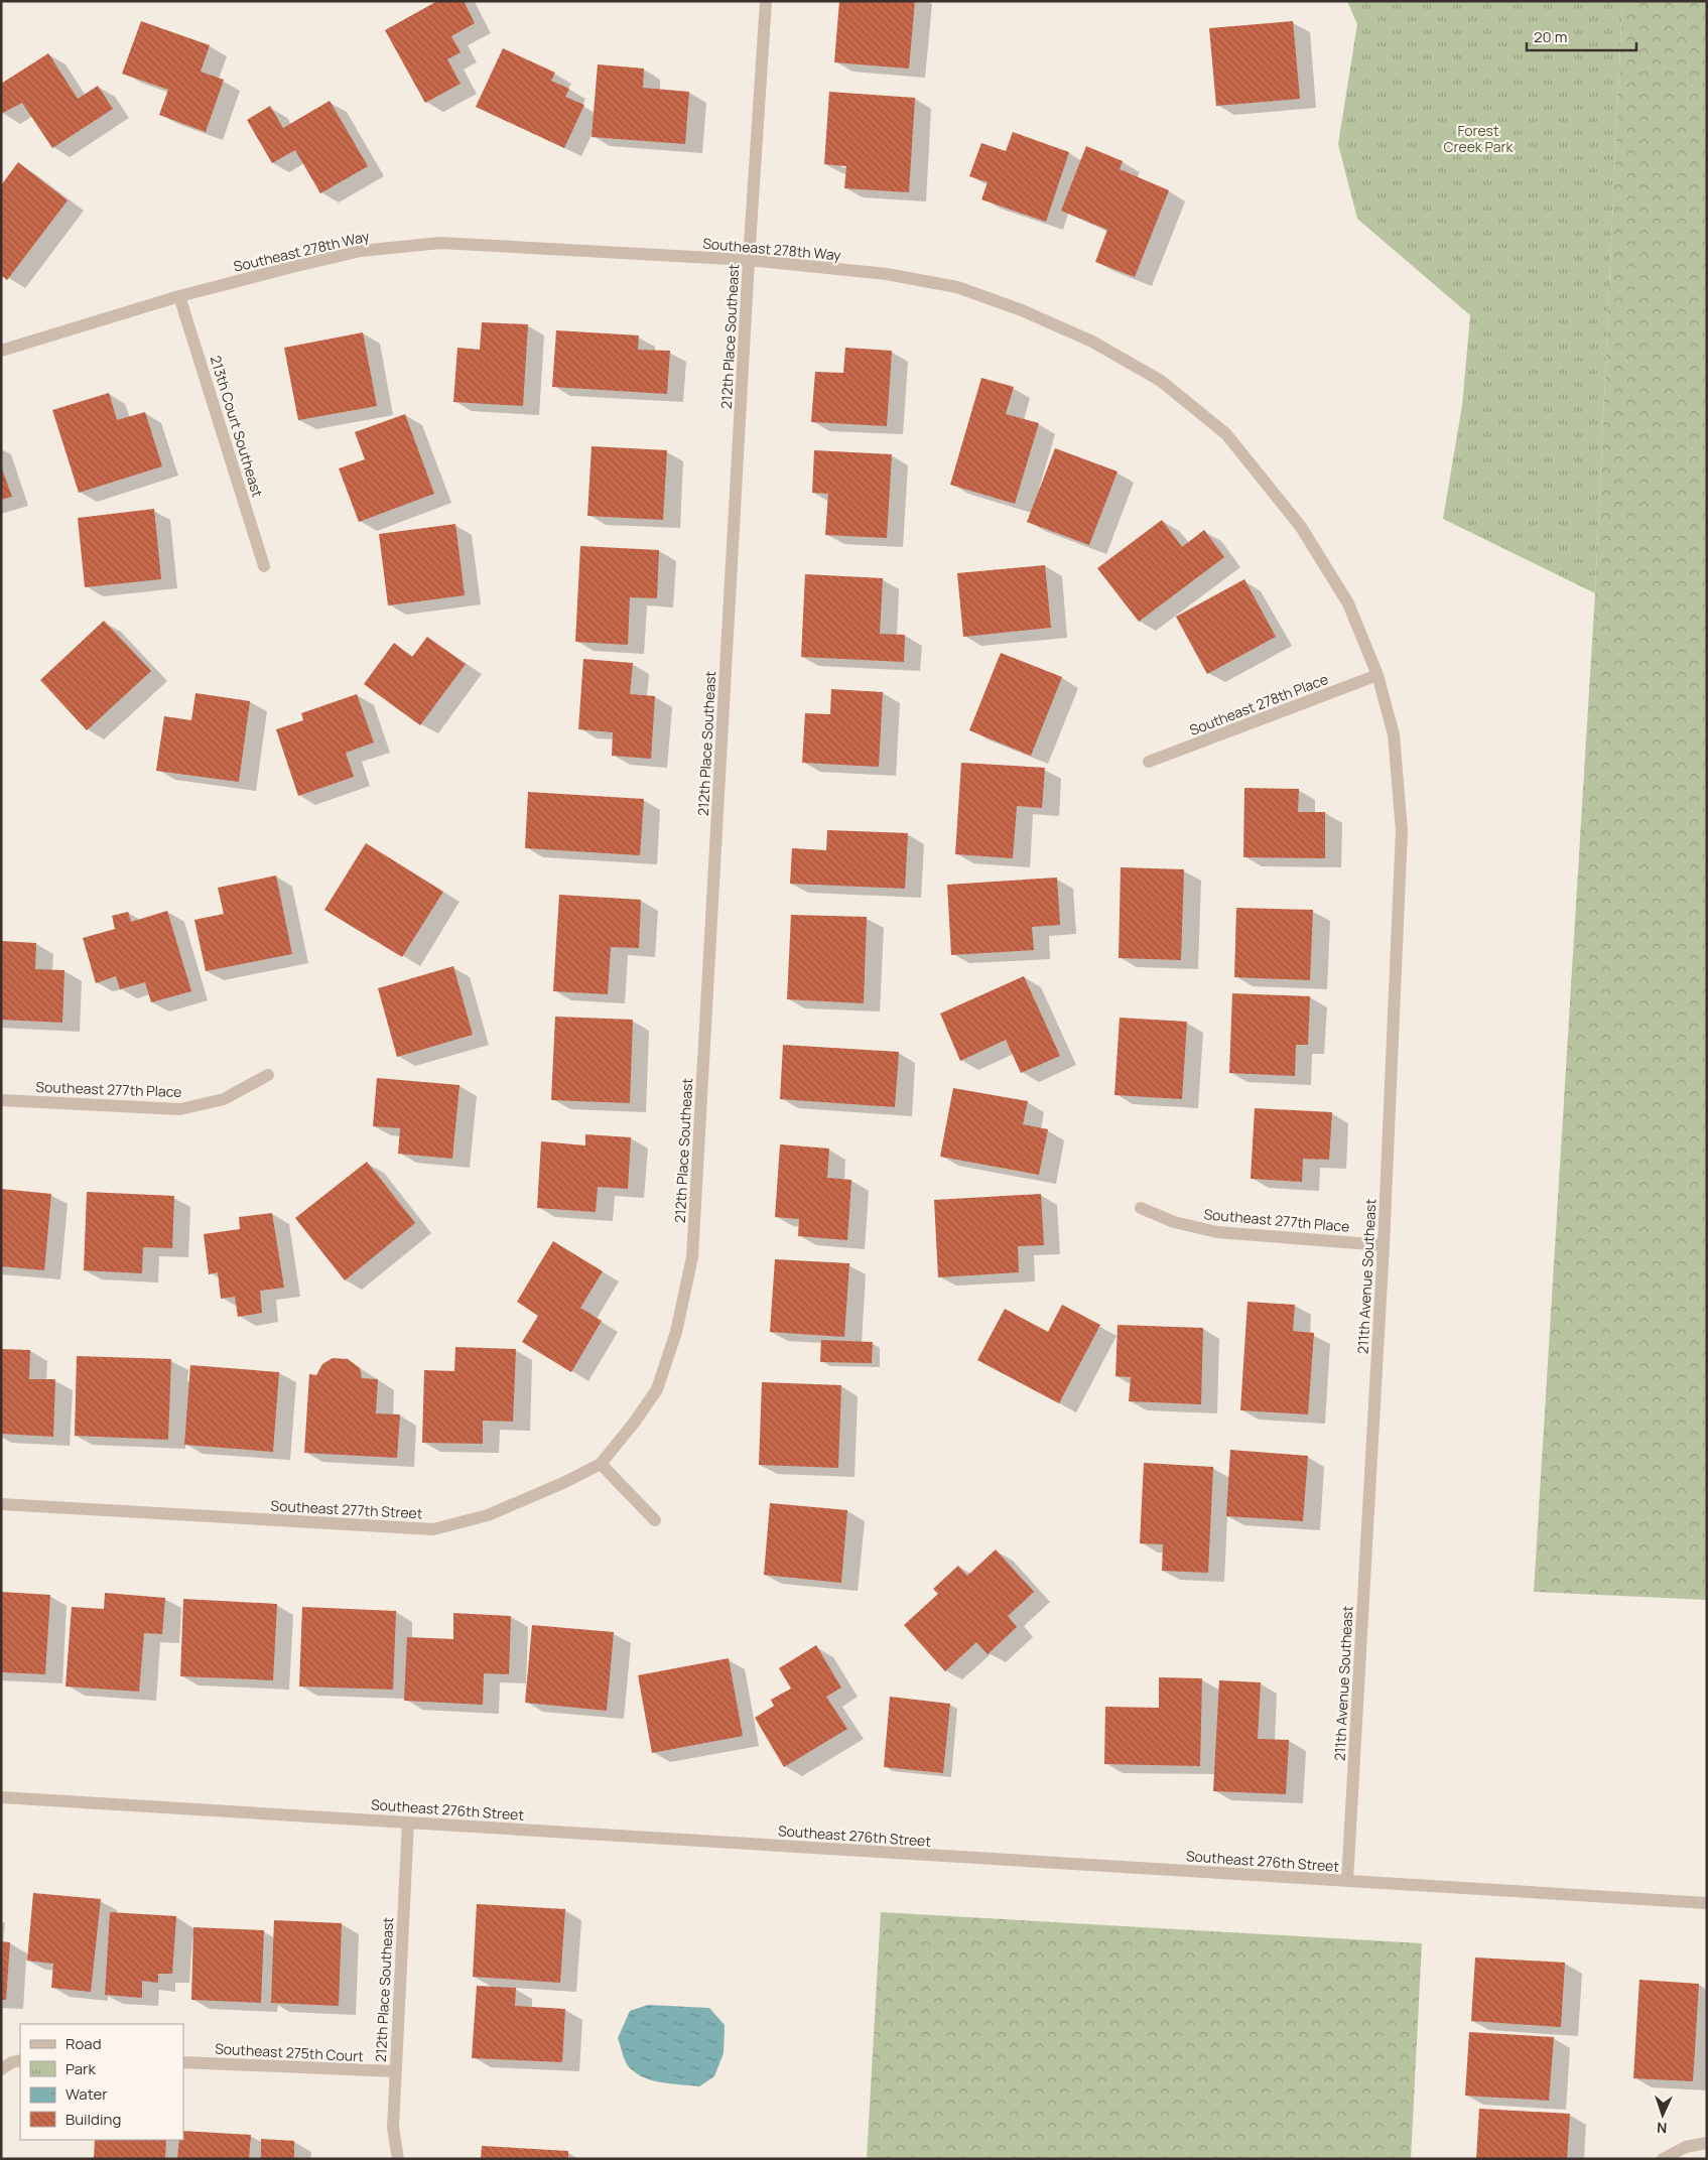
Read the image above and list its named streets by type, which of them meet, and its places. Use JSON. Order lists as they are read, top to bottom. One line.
{"streets":{"street":["Southeast 278th Way","212th Place Southeast","213th Court Southeast","Southeast 278th Place","Southeast 277th Place","211th Avenue Southeast","Southeast 277th Street","Southeast 276th Street","Southeast 275th Court"]},"crossings":[["Southeast 278th Way","212th Place Southeast"],["Southeast 278th Way","213th Court Southeast"],["Southeast 278th Way","Southeast 278th Place"],["Southeast 278th Way","211th Avenue Southeast"],["212th Place Southeast","Southeast 277th Street"],["212th Place Southeast","Southeast 276th Street"],["212th Place Southeast","Southeast 275th Court"],["Southeast 278th Place","211th Avenue Southeast"],["Southeast 277th Place","211th Avenue Southeast"],["211th Avenue Southeast","Southeast 276th Street"]],"parks":["Forest Creek Park"],"legend":["Road","Park","Water","Building"],"scale_bar":"20 m","north":"bottom"}
